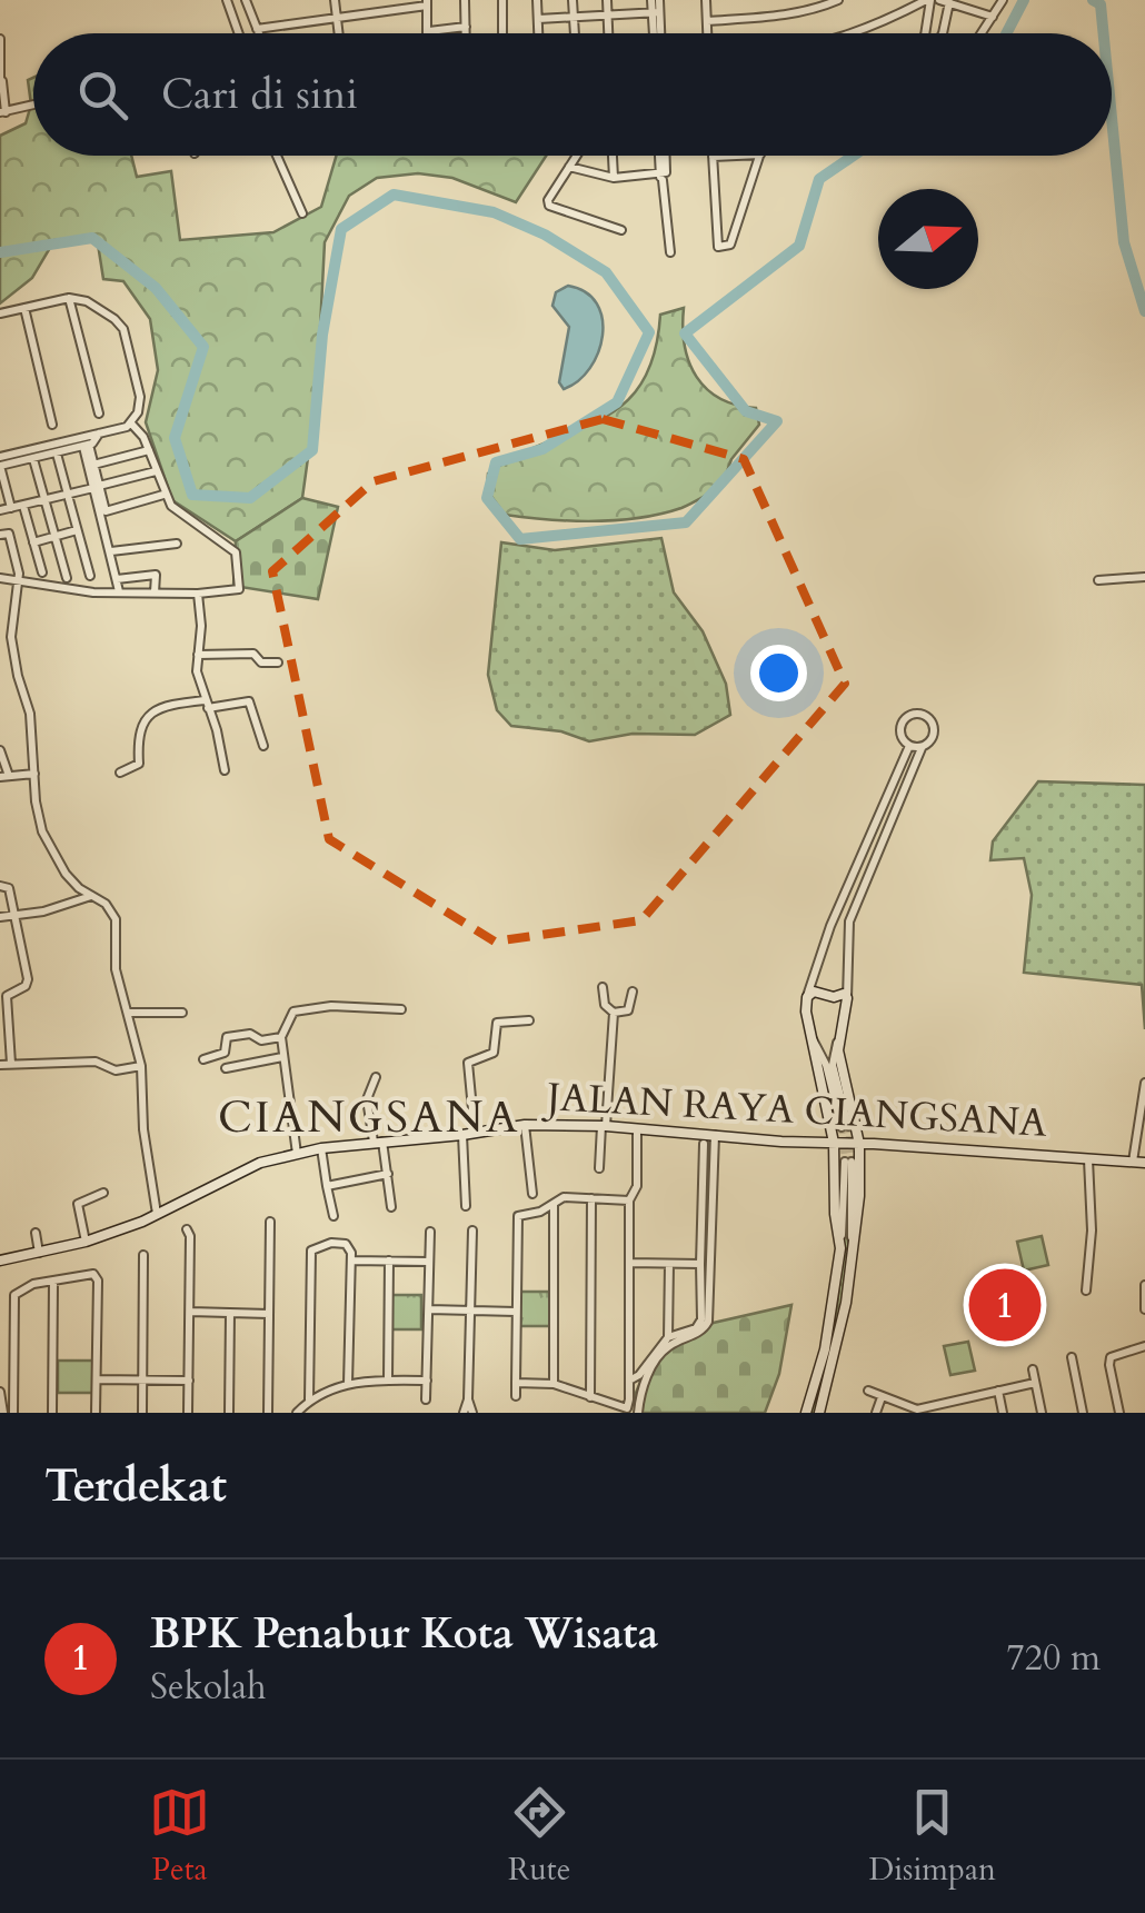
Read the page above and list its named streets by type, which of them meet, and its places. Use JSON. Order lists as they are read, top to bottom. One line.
{"streets":{"main road":["JALAN RAYA CIANGSANA"]},"districts":["CIANGSANA"],"north":"right","page":{"search":"Cari di sini","pins":"1","heading":"Terdekat","list":[{"mark":"1","name":"BPK Penabur Kota Wisata","note":"Sekolah","value":"720 m"}],"nav":["Peta","Rute","Disimpan"]}}
